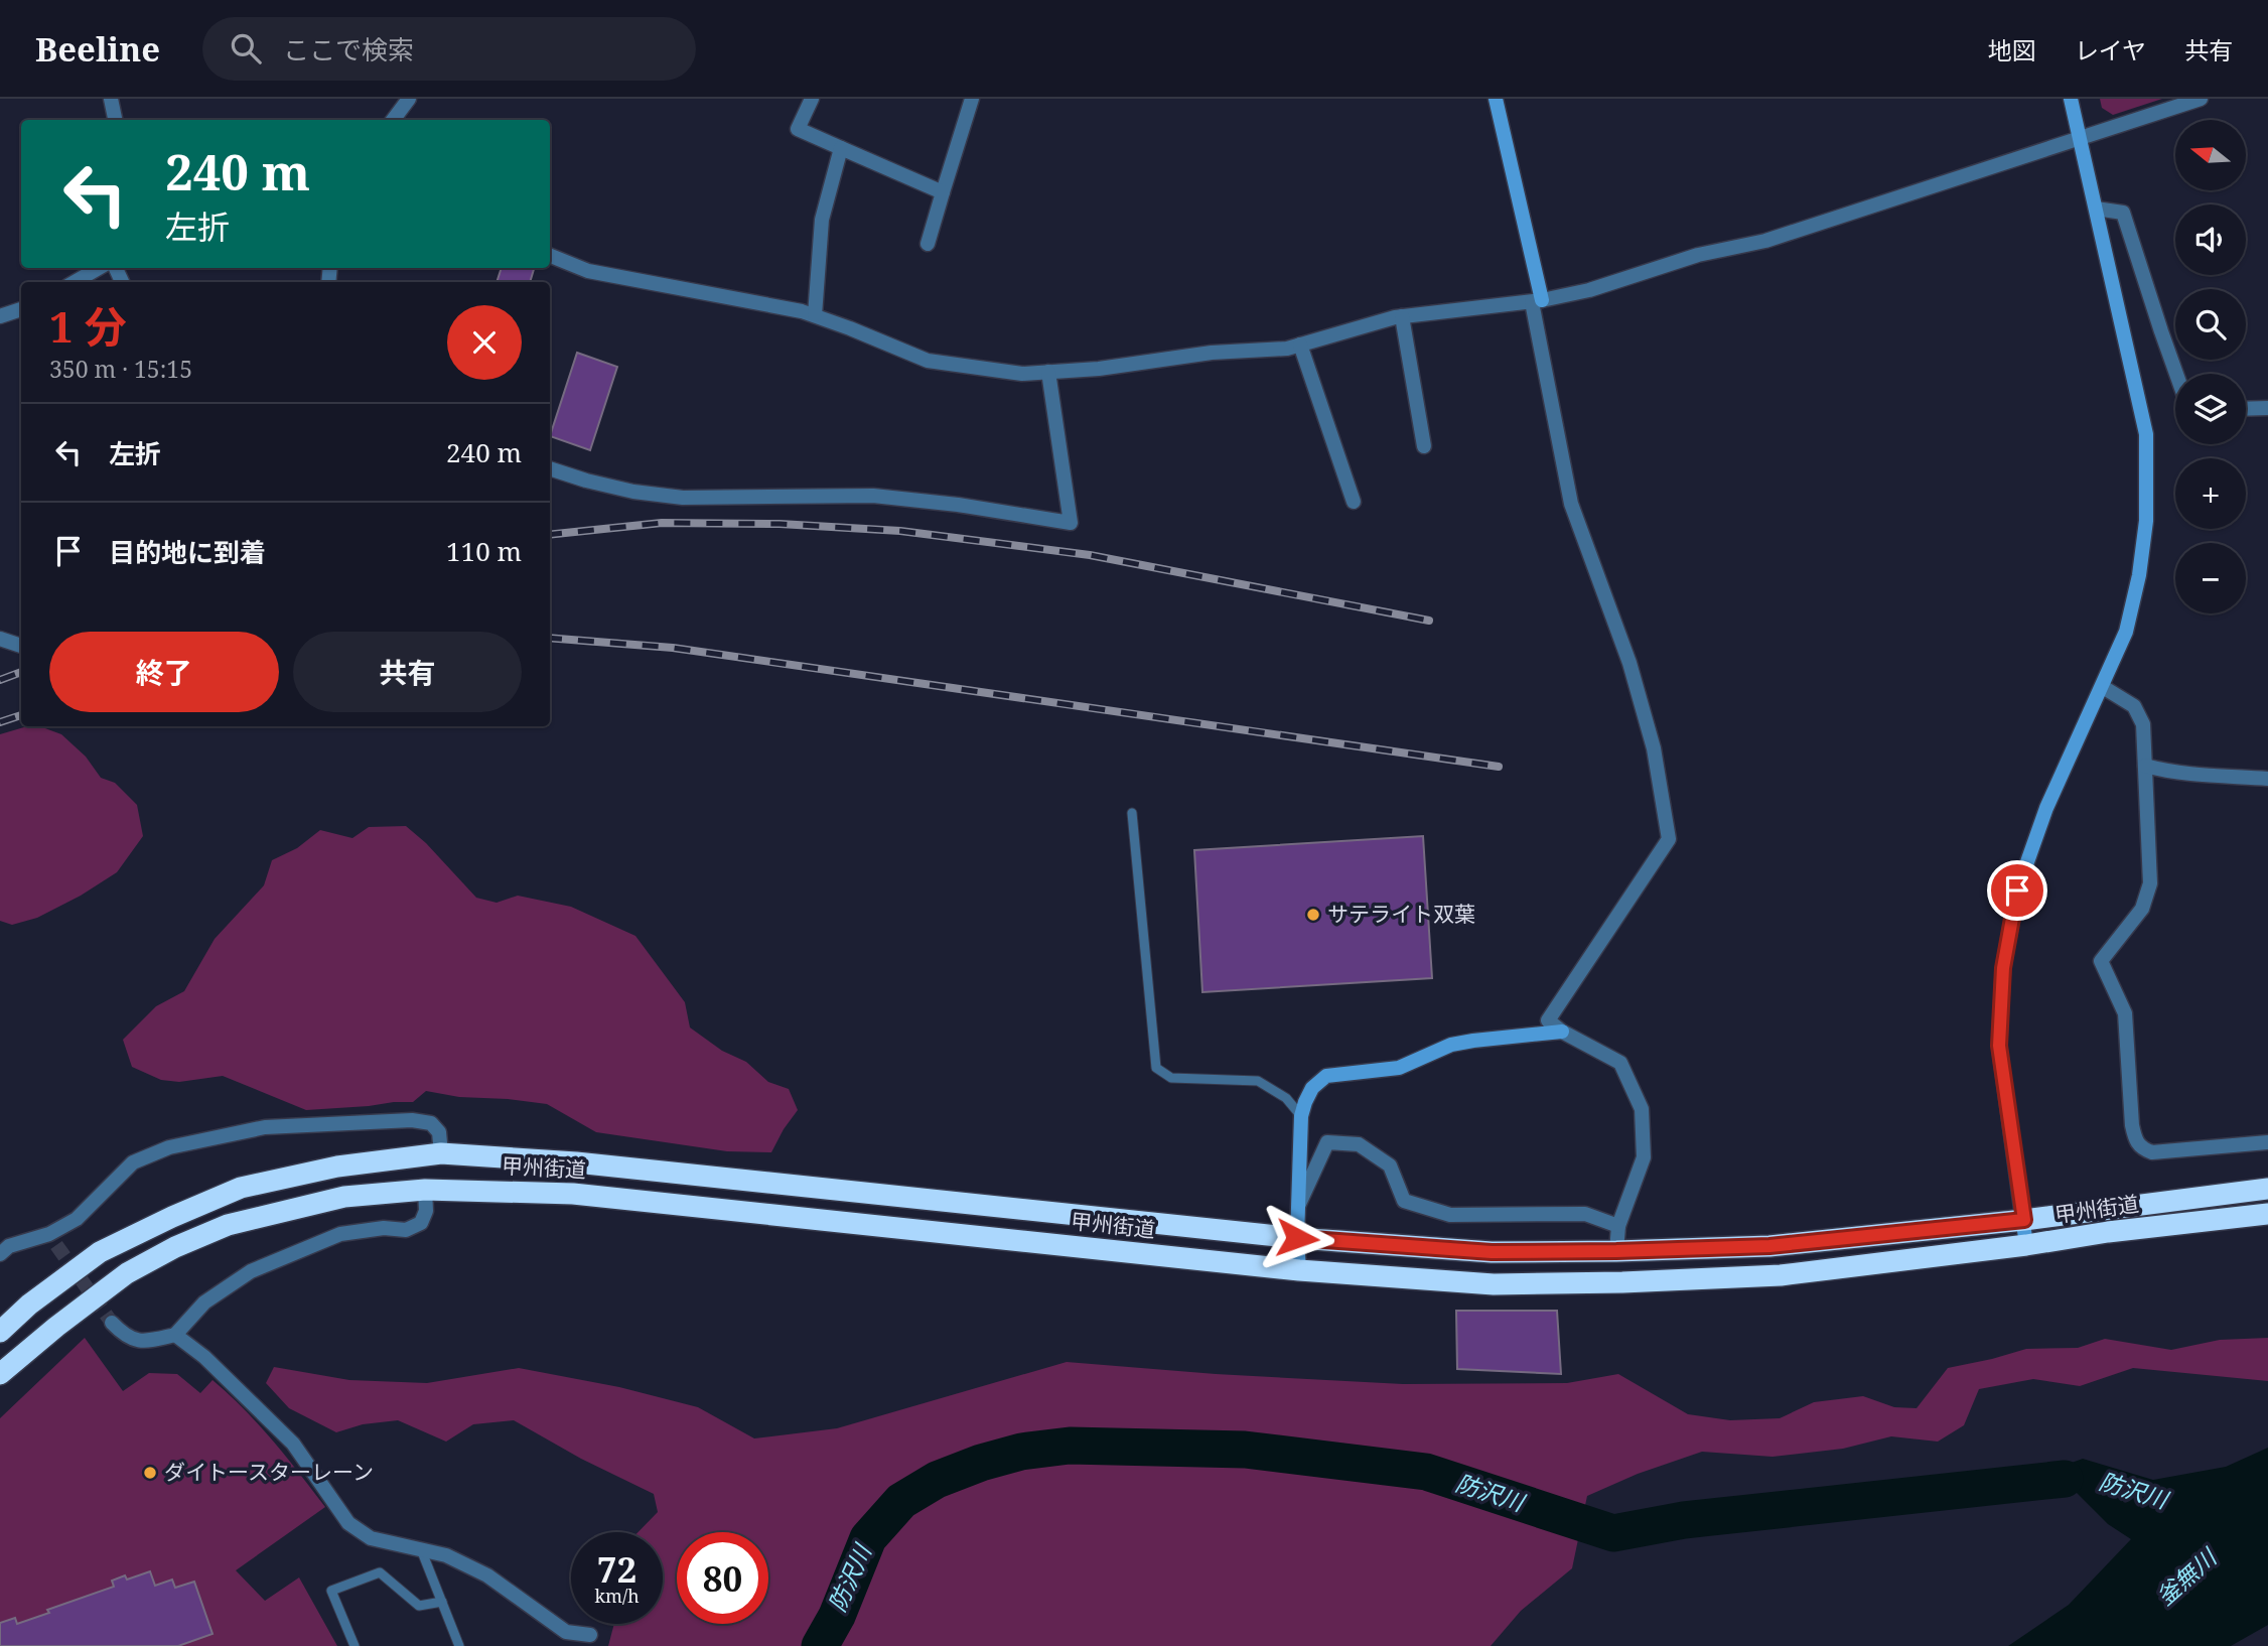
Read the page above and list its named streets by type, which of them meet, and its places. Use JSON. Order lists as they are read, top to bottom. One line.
{"streets":{"highway":["甲州街道"]},"water":["防沢川","釜無川"],"places":["サテライト双葉","ダイトースターレーン"],"north":"left","page":{"header":"Beeline","search":"ここで検索","nav":["地図","レイヤ","共有"],"map_buttons":["+","−"],"turn":["240 m","左折"],"heading":["1 分","350 m · 15:15"],"list":[{"name":"左折","value":"240 m"},{"name":"目的地に到着","value":"110 m"}],"buttons":["終了","共有"],"speed":"72 km/h","limit":"80"}}
